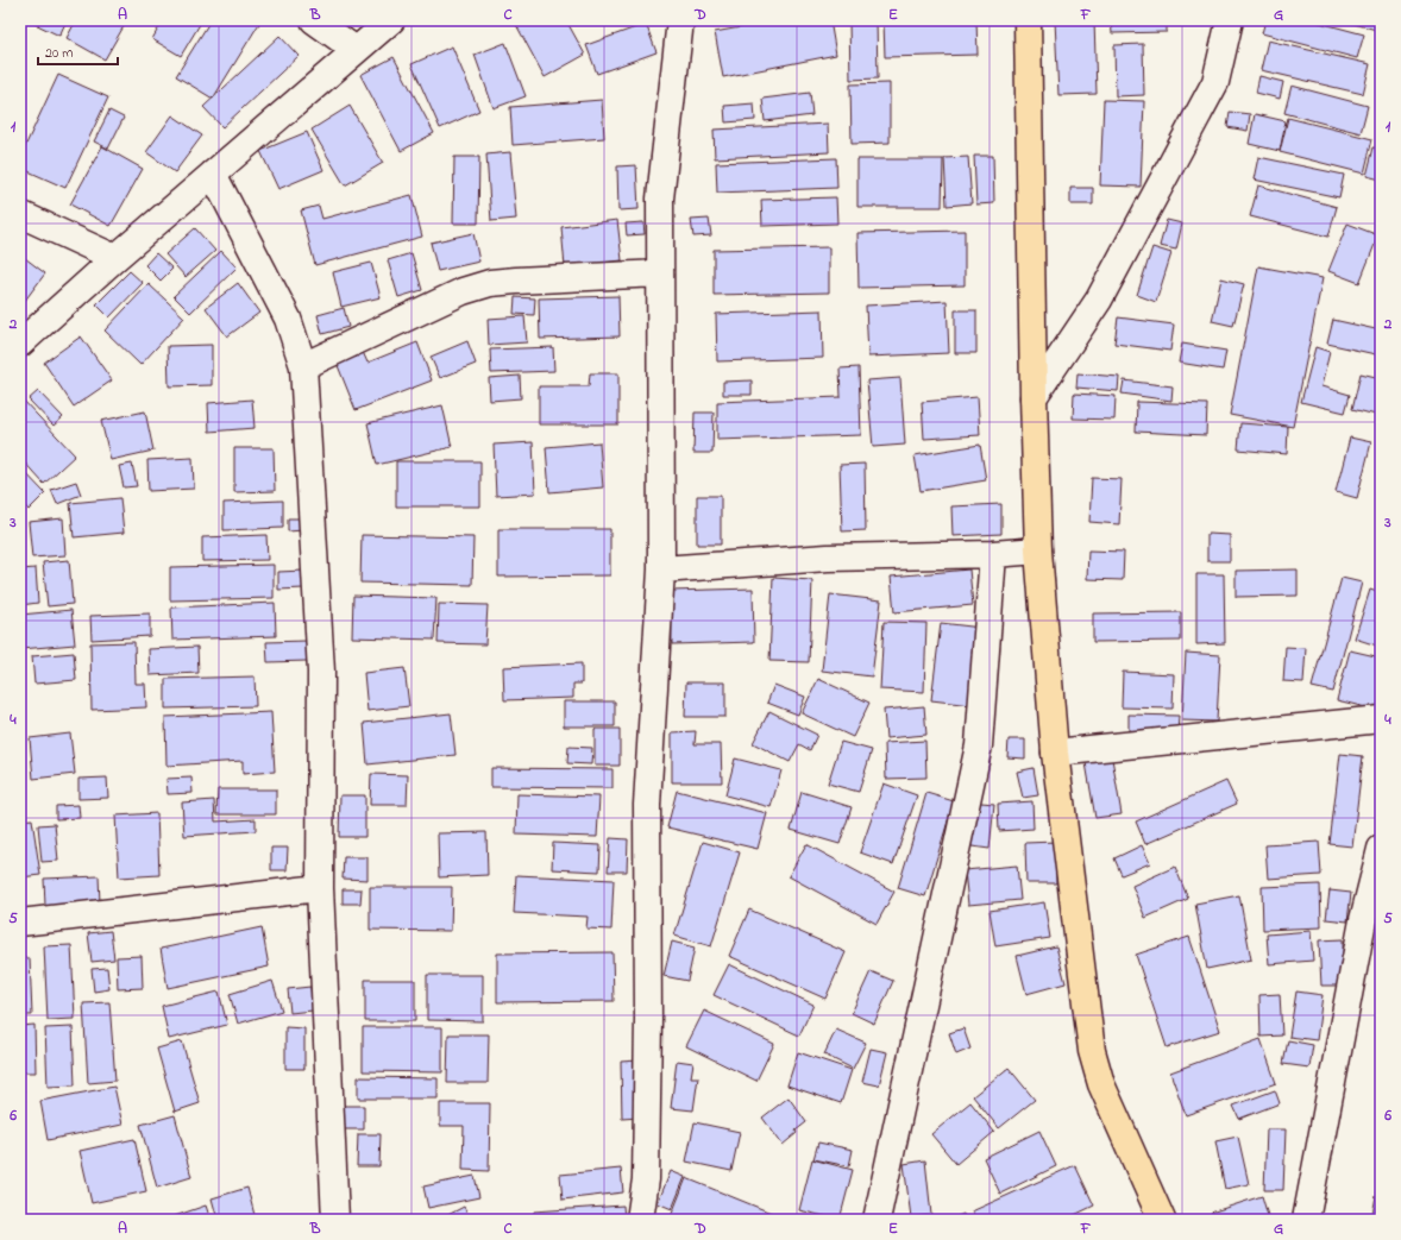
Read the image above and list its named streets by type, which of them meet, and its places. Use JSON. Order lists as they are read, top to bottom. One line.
{"scale_bar":"20 m","grid":{"columns":["A","B","C","D","E","F","G"],"rows":["1","2","3","4","5","6"]}}
